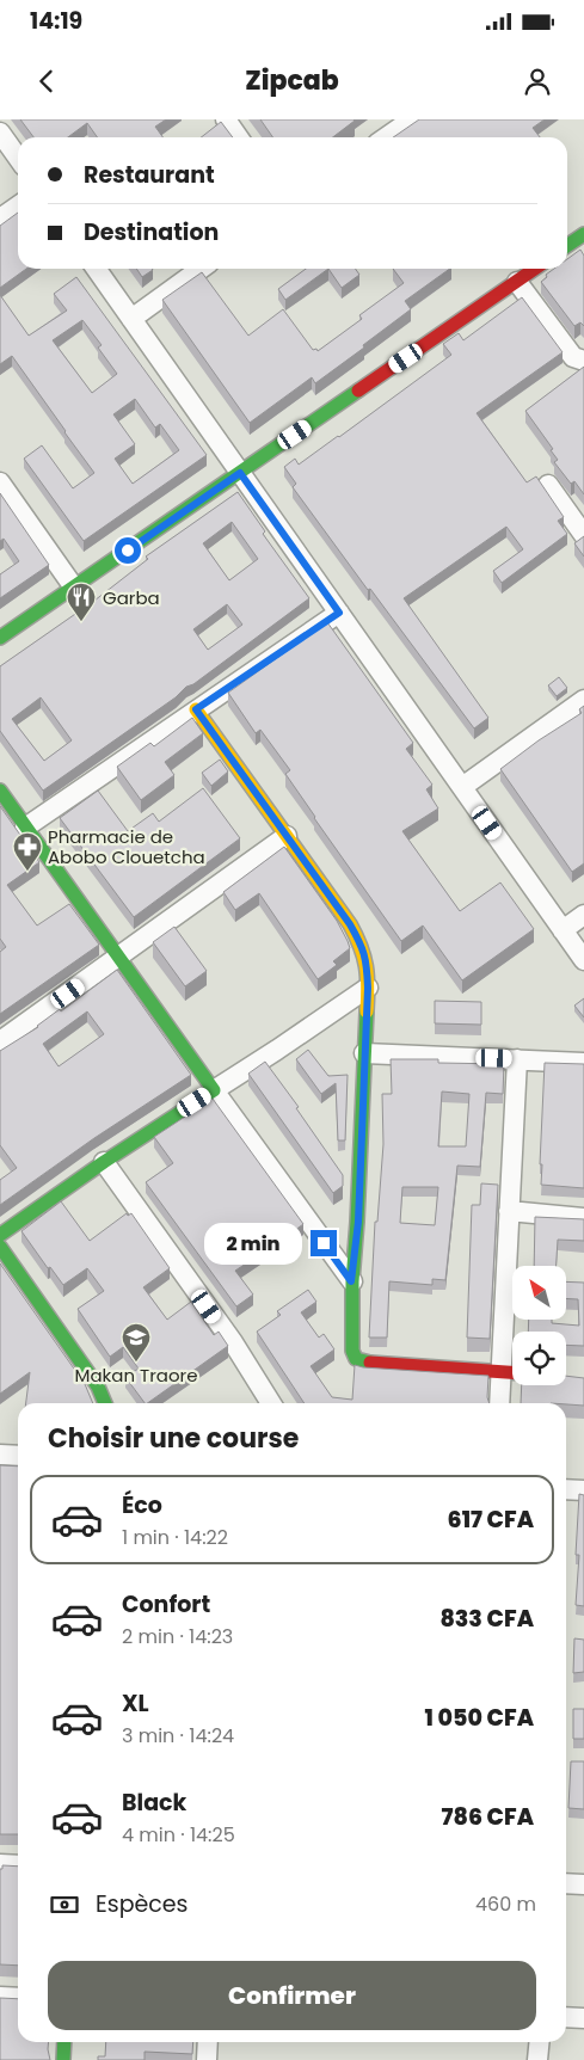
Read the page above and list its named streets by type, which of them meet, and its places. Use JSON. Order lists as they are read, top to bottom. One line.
{"places":{"restaurant":["Garba"],"pharmacy":["Pharmacie de Abobo Clouetcha"],"school or university":["Makan Traore"]},"north":"top left","page":{"status":"14:19","header":"Zipcab","banner":["Restaurant","Destination"],"bubble":"2 min","heading":"Choisir une course","list":[{"name":"Éco","note":"1 min · 14:22","value":"617 CFA"},{"name":"Confort","note":"2 min · 14:23","value":"833 CFA"},{"name":"XL","note":"3 min · 14:24","value":"1 050 CFA"},{"name":"Black","note":"4 min · 14:25","value":"786 CFA"}],"pay":["Espèces","460 m"],"buttons":"Confirmer"}}
